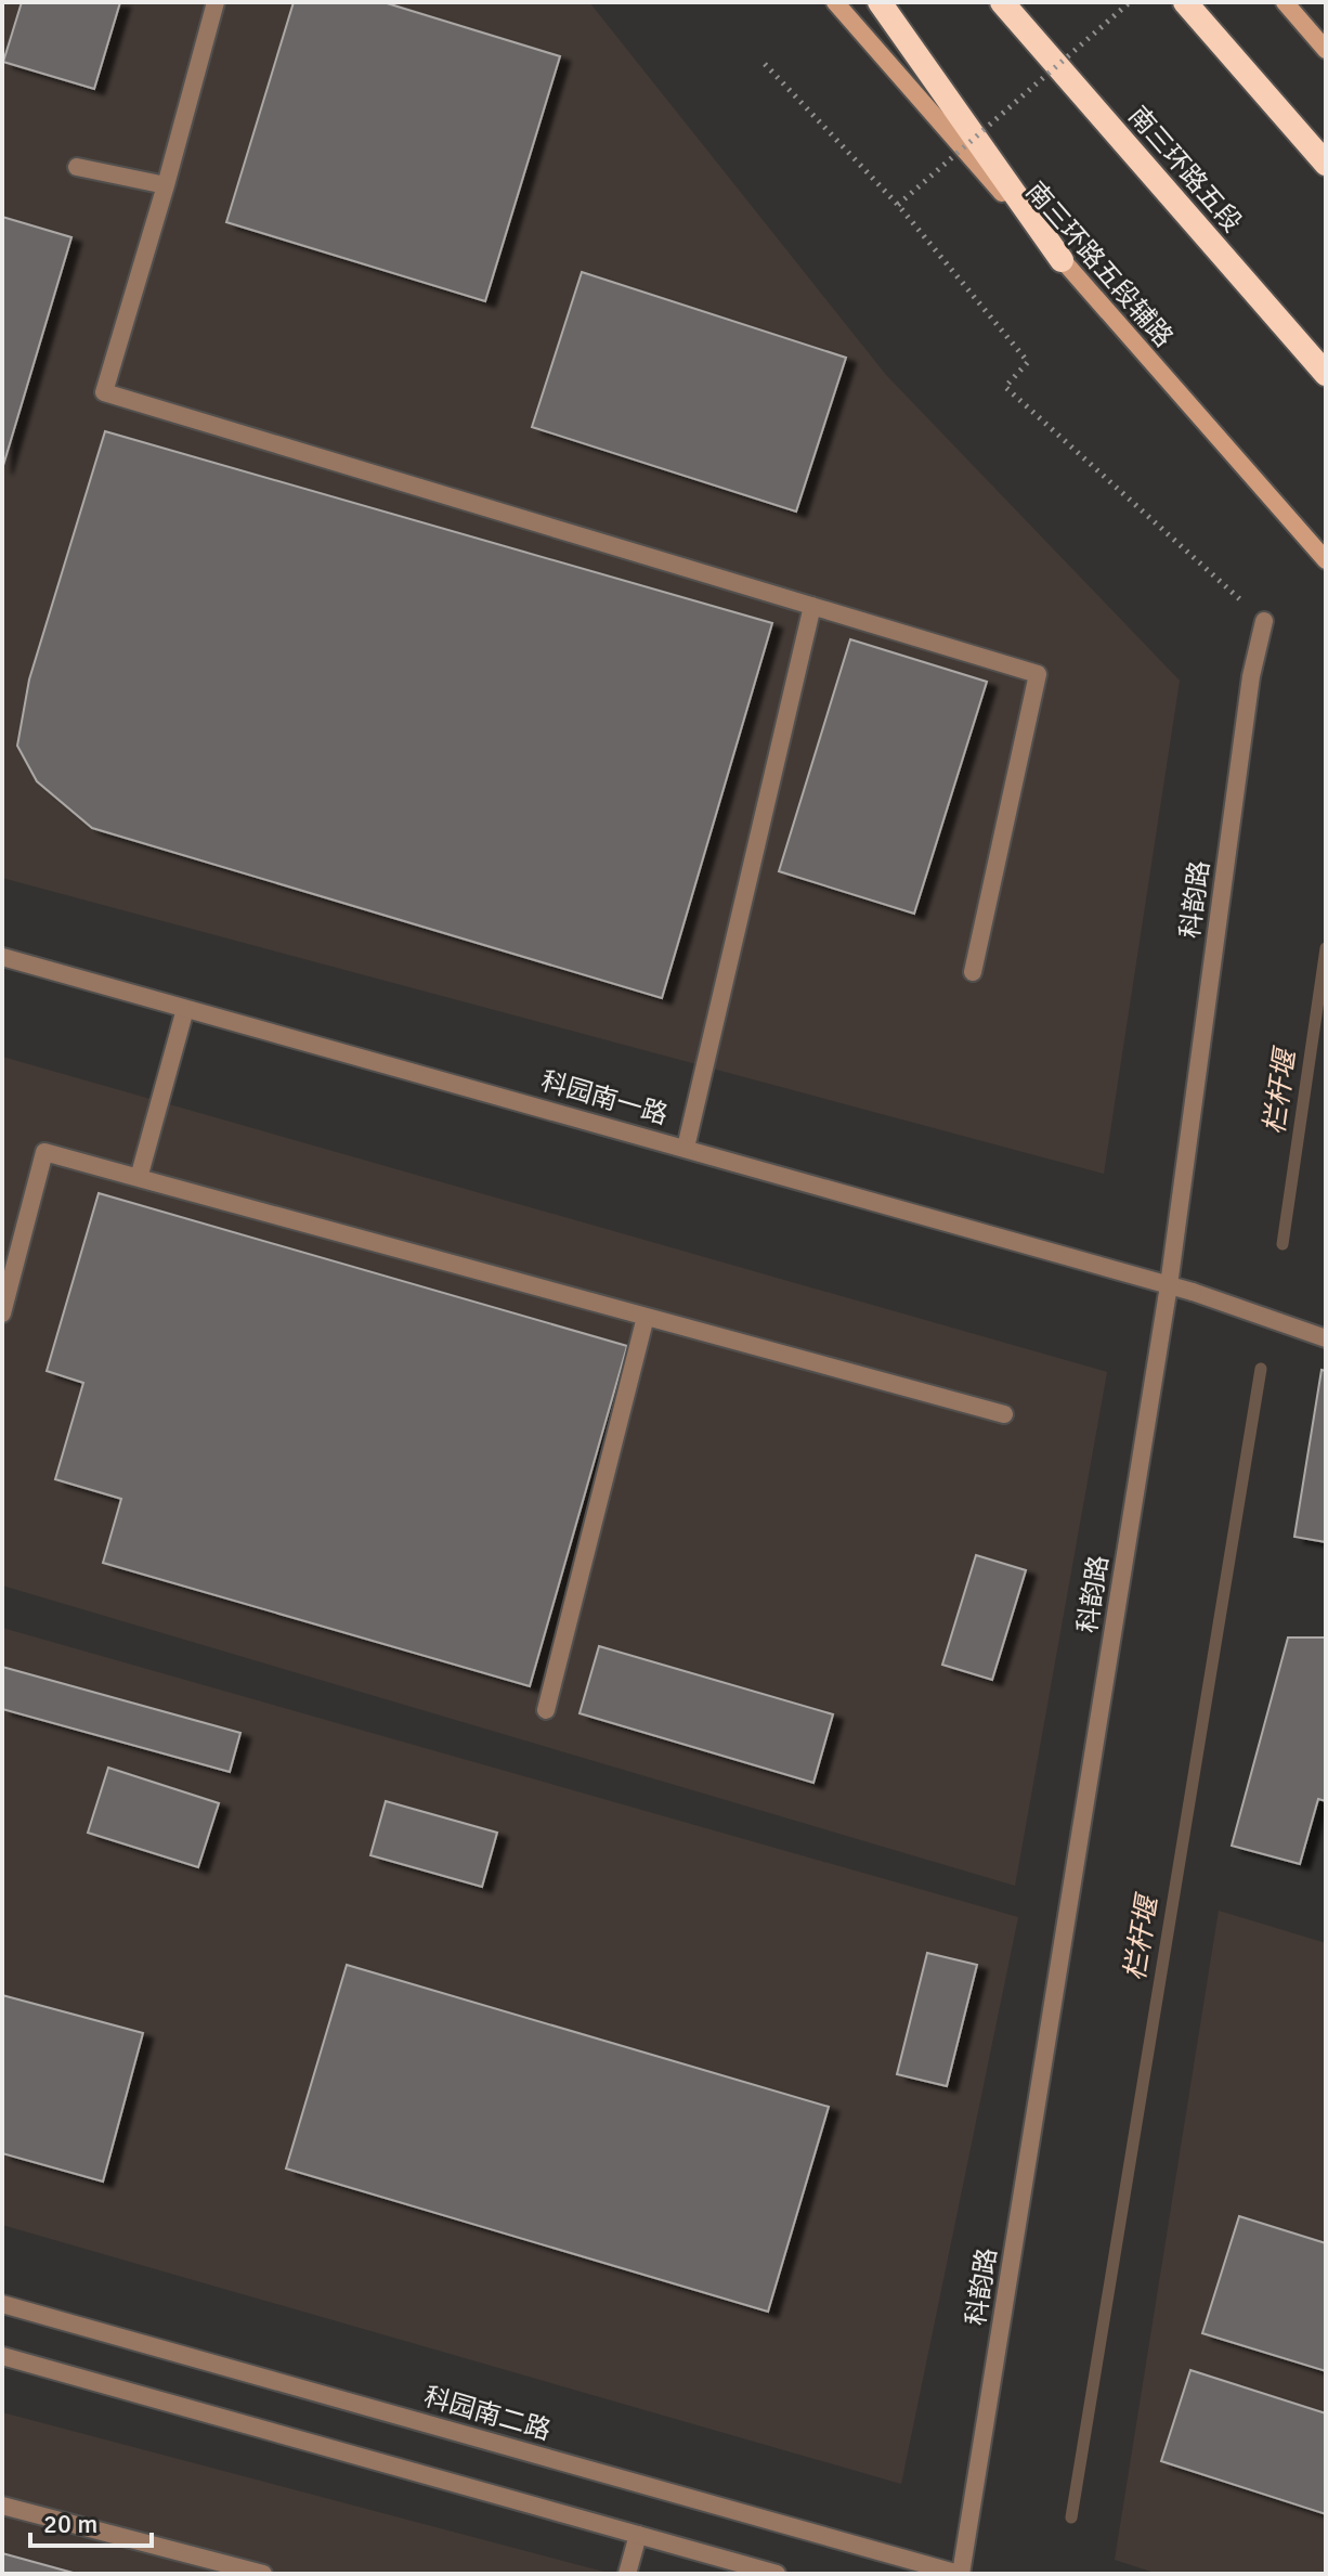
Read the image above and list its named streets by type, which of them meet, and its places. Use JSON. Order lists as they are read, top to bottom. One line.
{"streets":{"highway":["南三环路五段"],"main road":["南三环路五段辅路"],"street":["科韵路","科园南一路","科园南二路"]},"crossings":[["科韵路","科园南一路"],["科韵路","科园南二路"]],"water":["栏杆堰"],"scale_bar":"20 m"}
